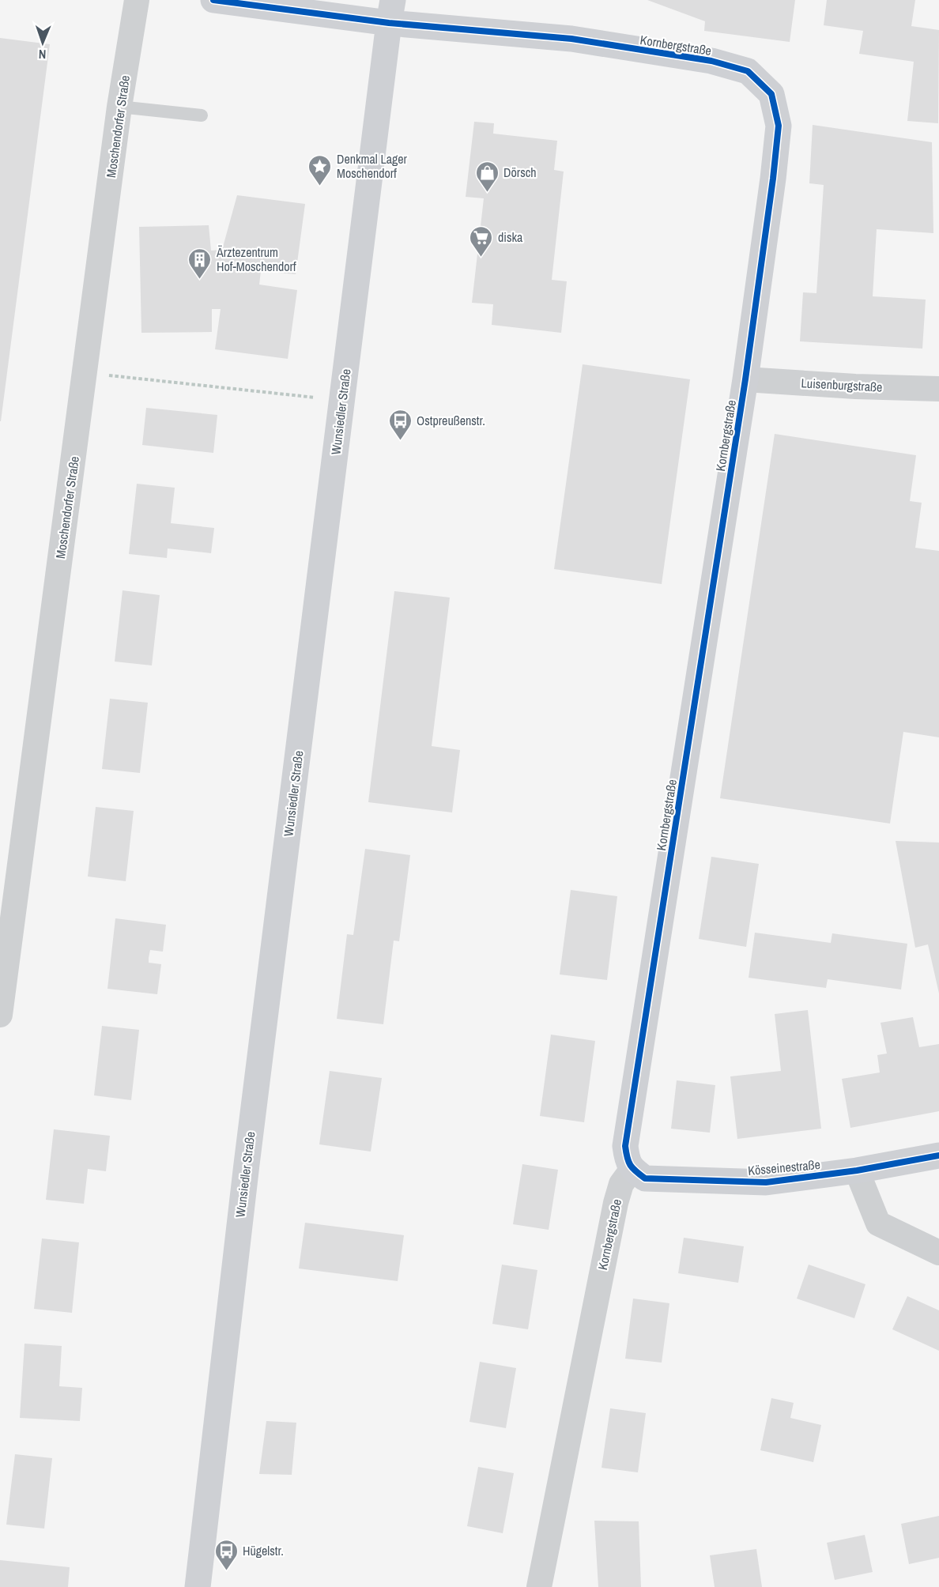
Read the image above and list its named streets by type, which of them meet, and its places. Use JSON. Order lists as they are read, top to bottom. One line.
{"streets":{"street":["Kornbergstraße","Moschendorfer Straße","Luisenburgstraße","Wunsiedler Straße","Kösseinestraße"]},"crossings":[["Kornbergstraße","Luisenburgstraße"],["Kornbergstraße","Wunsiedler Straße"],["Kornbergstraße","Kösseinestraße"]],"places":{"place":["Denkmal Lager Moschendorf"],"shop":["Dörsch"],"supermarket":["diska"],"building":["Ärztezentrum Hof-Moschendorf"],"bus stop":["Ostpreußenstr.","Hügelstr."]},"north":"bottom"}
